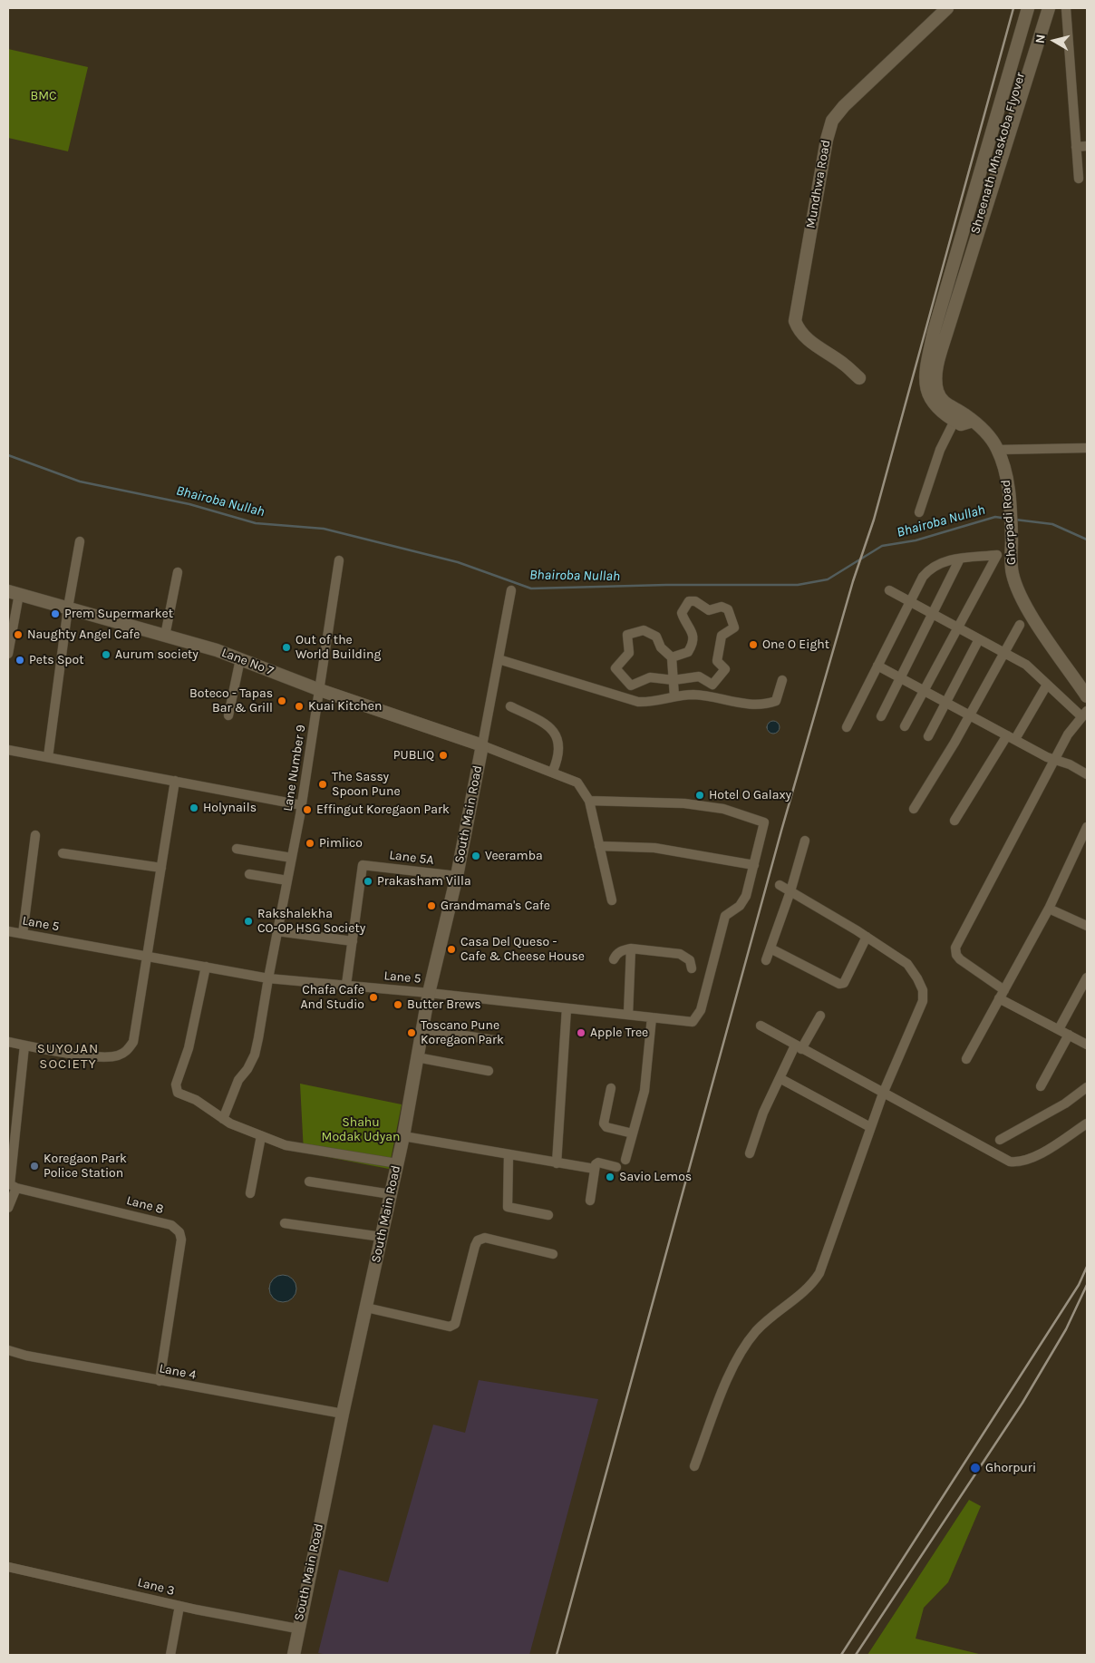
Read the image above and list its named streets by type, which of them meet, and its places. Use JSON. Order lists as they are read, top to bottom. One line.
{"streets":{"main road":["Shreenath Mhaskoba Flyover","Mundhwa Road","Ghorpadi Road","Lane No 7","South Main Road"],"street":["Lane Number 9","Lane 5A","Lane 5","Lane 8","Lane 4","Lane 3"]},"crossings":[["Lane No 7","Lane Number 9"],["Lane No 7","South Main Road"],["Lane Number 9","Lane 5"],["South Main Road","Lane 5A"],["South Main Road","Lane 5"],["South Main Road","Lane 4"],["South Main Road","Lane 3"],["Lane 8","Lane 4"]],"districts":["SUYOJAN SOCIETY"],"water":["Bhairoba Nullah"],"parks":["BMC","Shahu Modak Udyan"],"places":["Prem Supermarket","Naughty Angel Cafe","One O Eight","Out of the World Building","Aurum society","Pets Spot","Boteco - Tapas Bar & Grill","Kuai Kitchen","PUBLIQ","The Sassy Spoon Pune","Hotel O Galaxy","Holynails","Effingut Koregaon Park","Pimlico","Veeramba","Prakasham Villa","Grandmama's Cafe","Rakshalekha CO-OP HSG Society","Casa Del Queso - Cafe & Cheese House","Chafa Cafe And Studio","Butter Brews","Toscano Pune Koregaon Park","Apple Tree","Koregaon Park Police Station","Savio Lemos","Ghorpuri"],"north":"left"}
